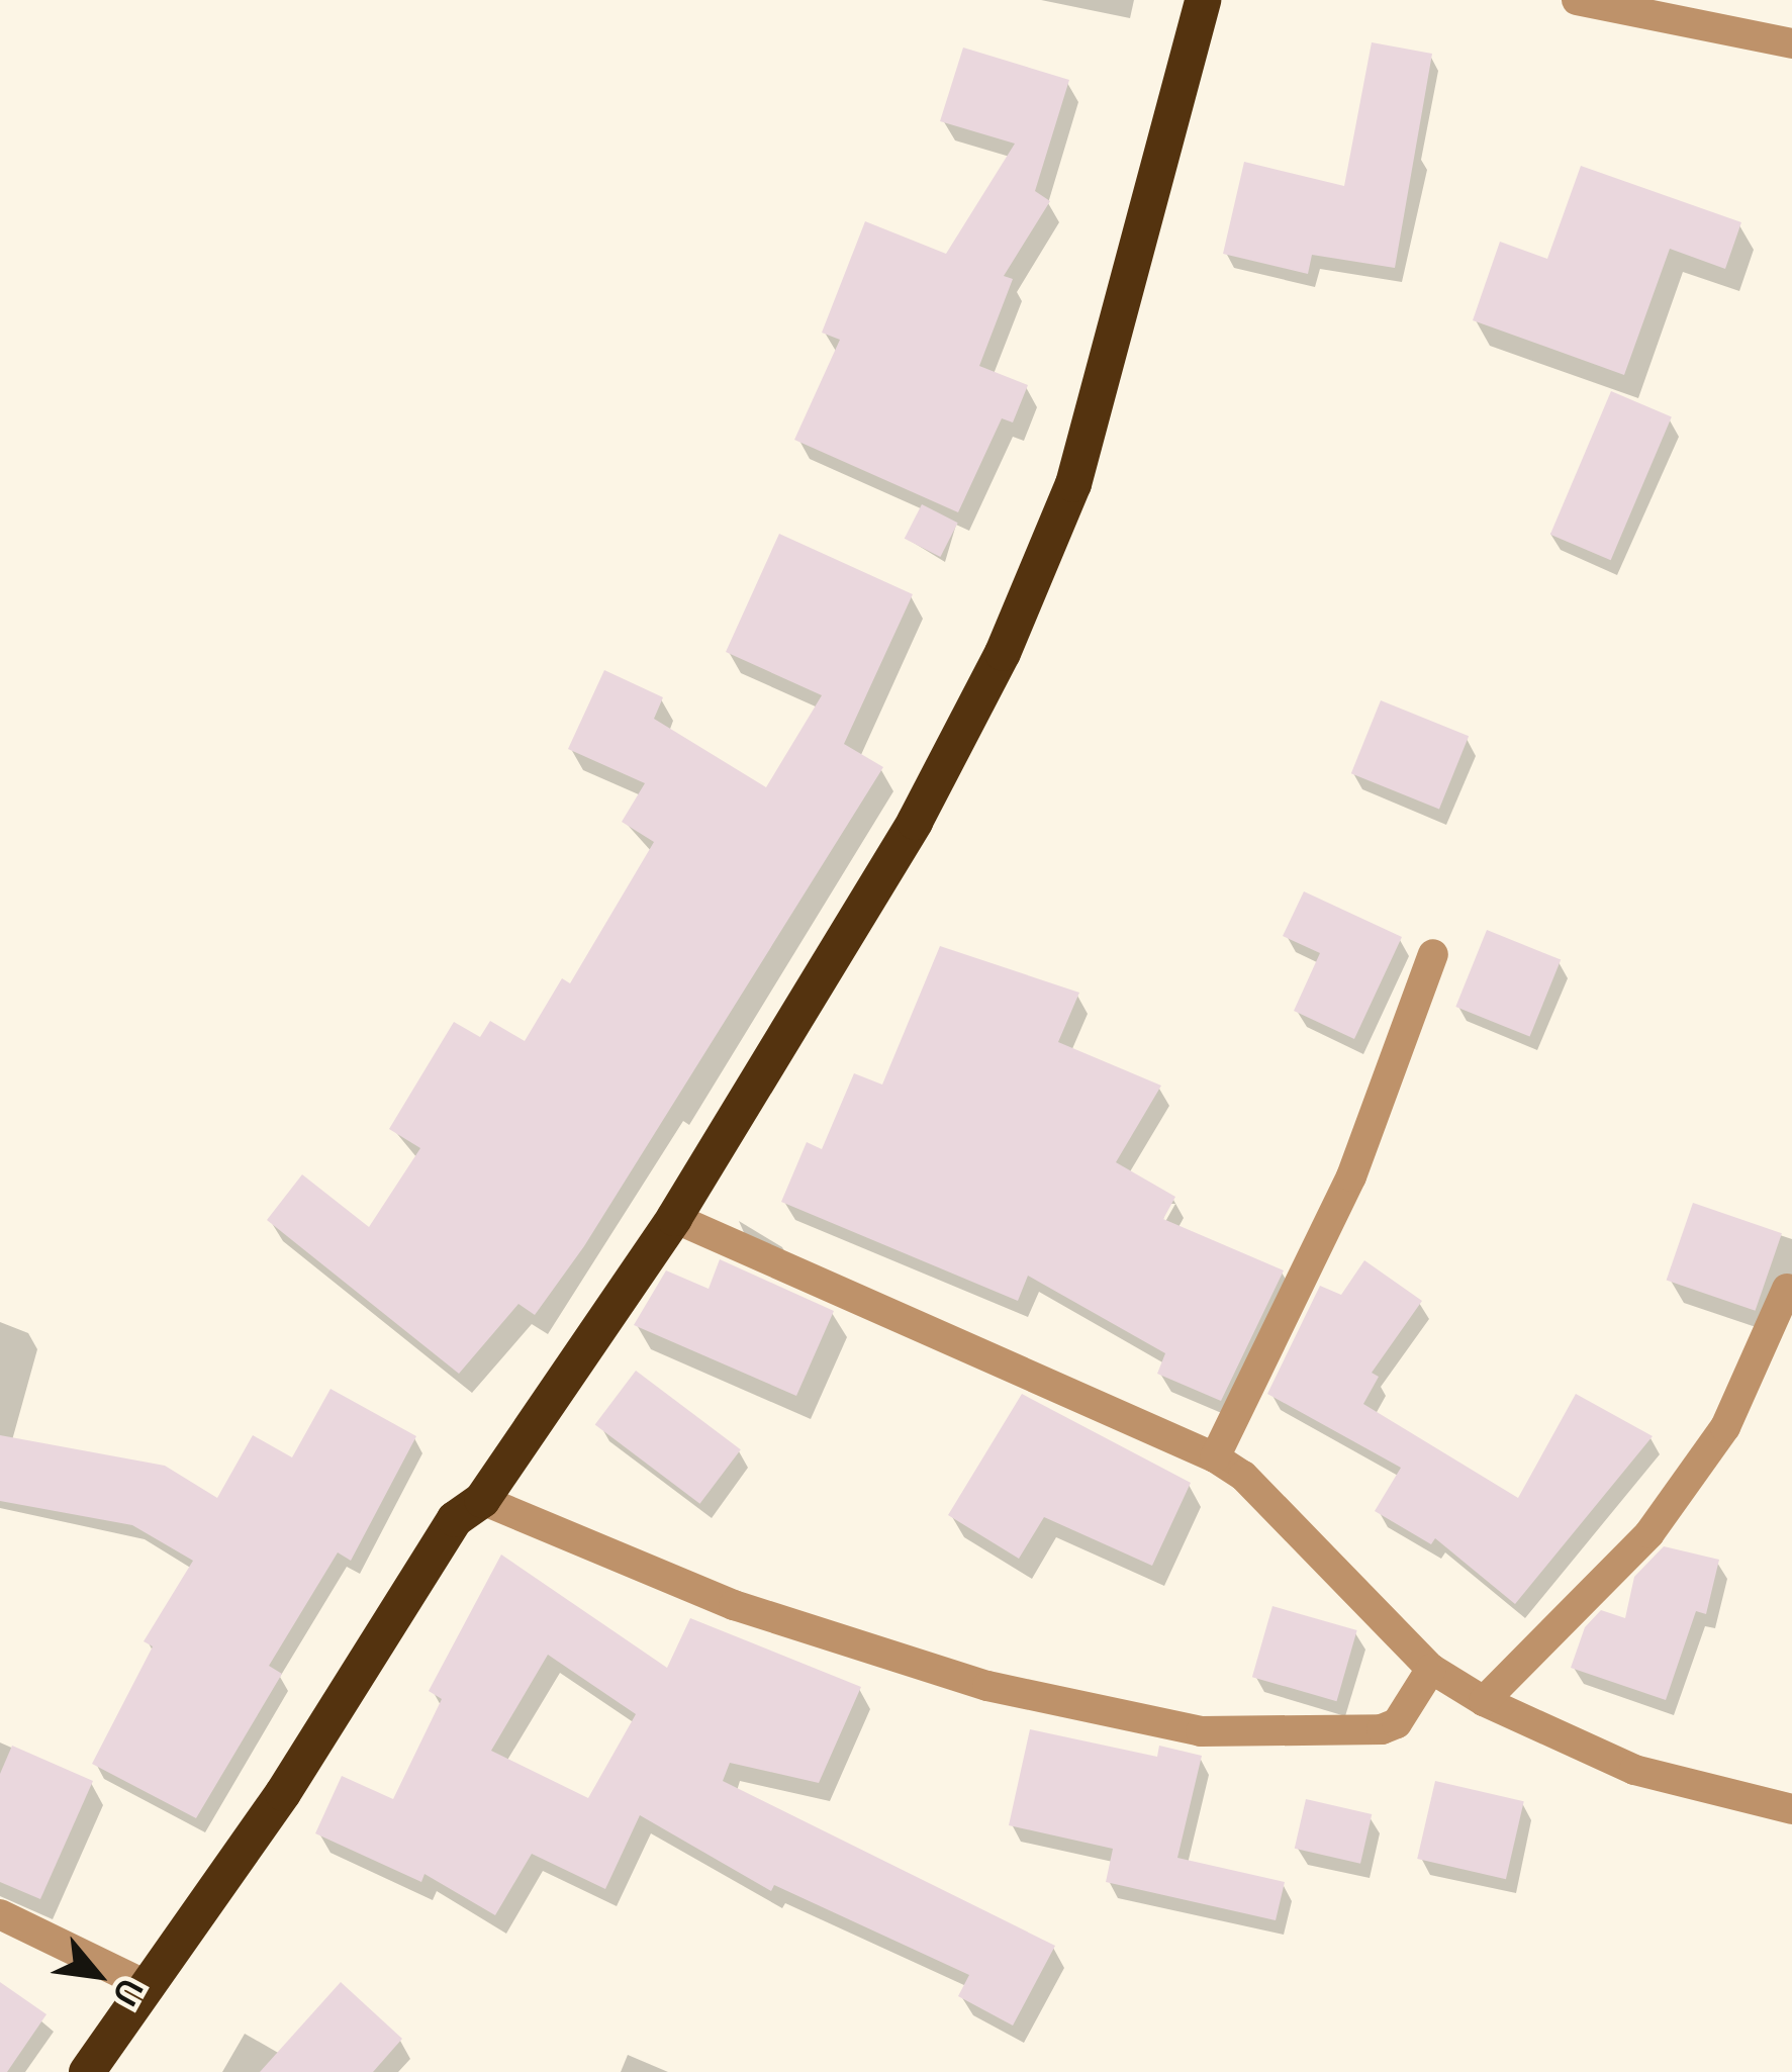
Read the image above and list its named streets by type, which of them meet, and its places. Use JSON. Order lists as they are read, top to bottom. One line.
{"north":"bottom right"}
